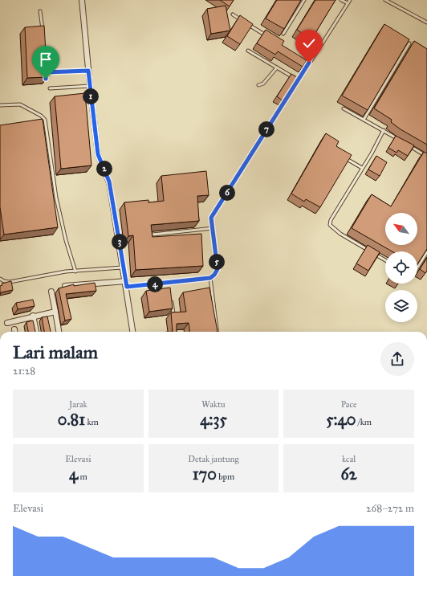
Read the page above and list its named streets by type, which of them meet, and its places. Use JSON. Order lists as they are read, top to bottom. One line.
{"north":"top left","page":{"pins":["1","7","2","6","3","5","4"],"heading":["Lari malam","21:28"],"stats":[["Jarak","0.81 km"],["Waktu","4:35"],["Pace","5:40 /km"],["Elevasi","4 m"],["Detak jantung","170 bpm"],["kcal","62"]],"chart":["Elevasi","268–272 m"]}}
